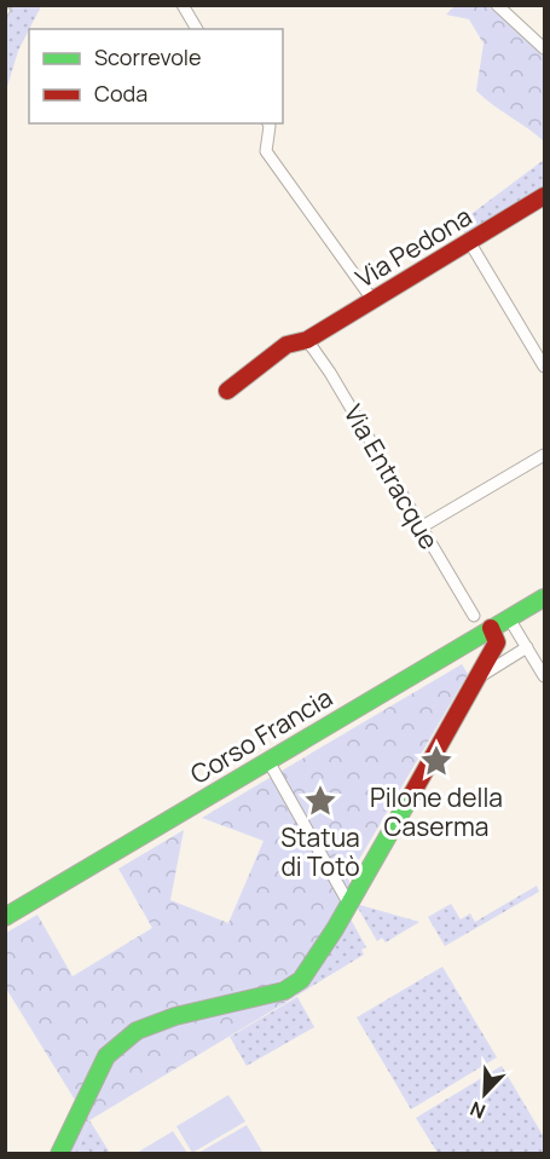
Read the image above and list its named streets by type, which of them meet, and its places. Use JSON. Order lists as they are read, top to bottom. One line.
{"streets":{"street":["Via Pedona","Via Entracque","Corso Francia"]},"crossings":[["Via Pedona","Via Entracque"]],"places":{"place":["Pilone della Caserma","Statua di Totò"]},"legend":["Scorrevole","Coda"],"north":"bottom left"}
